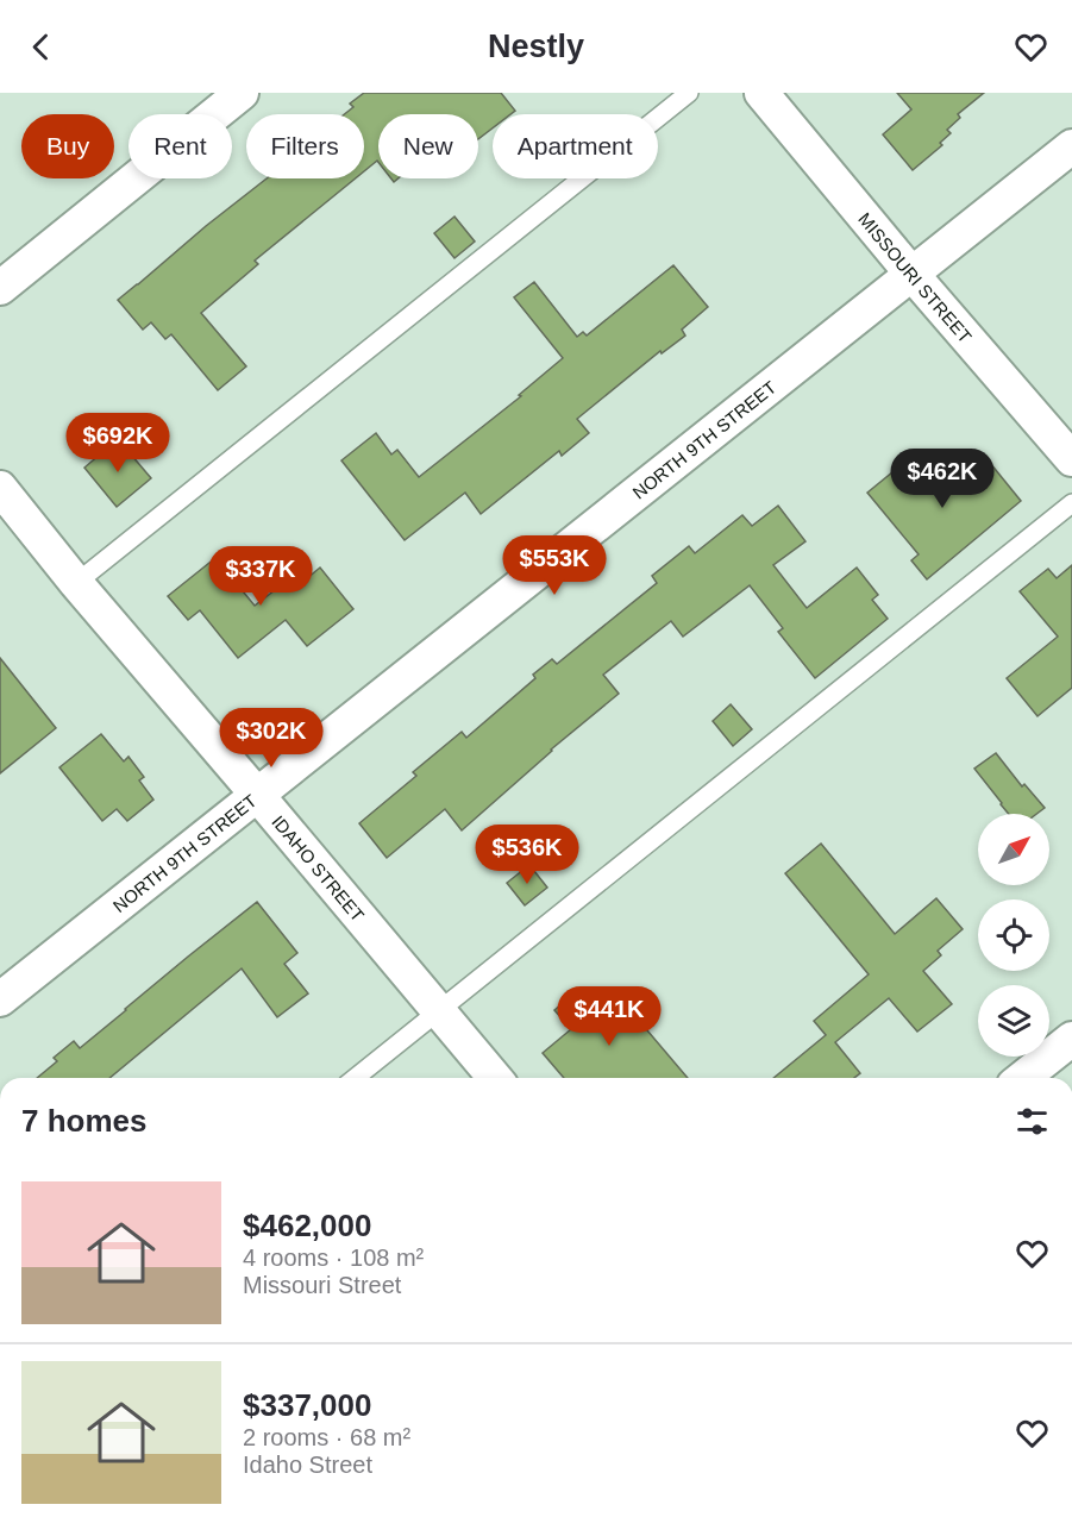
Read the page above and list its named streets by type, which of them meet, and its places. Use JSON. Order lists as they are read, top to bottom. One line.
{"streets":{"street":["MISSOURI STREET","NORTH 9TH STREET","IDAHO STREET"]},"crossings":[["MISSOURI STREET","NORTH 9TH STREET"],["NORTH 9TH STREET","IDAHO STREET"]],"north":"top right","page":{"header":"Nestly","chip":["Buy","Rent","Filters","New","Apartment"],"price":["$692K","$462K","$553K","$337K","$302K","$536K","$441K"],"heading":"7 homes","list":[{"name":"$462,000","note":"4 rooms · 108 m² · Missouri Street"},{"name":"$337,000","note":"2 rooms · 68 m² · Idaho Street"}]}}
